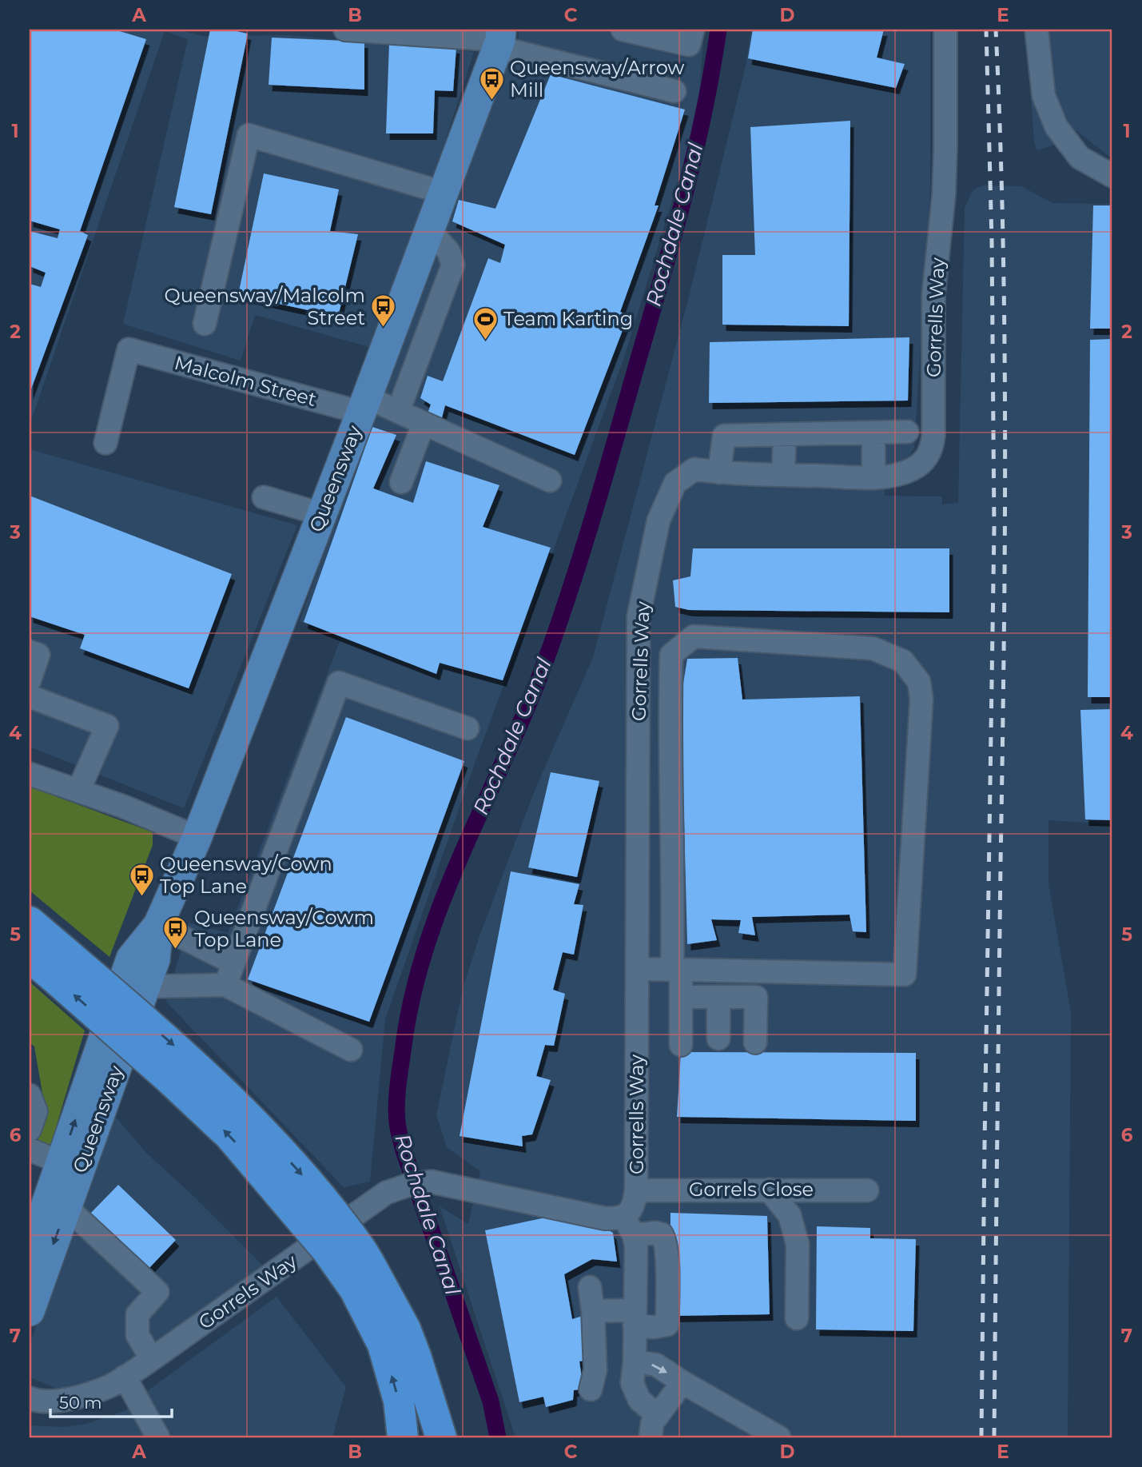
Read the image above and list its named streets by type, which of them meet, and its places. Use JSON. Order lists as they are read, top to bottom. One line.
{"streets":{"main road":["Queensway"],"street":["Gorrells Way","Malcolm Street","Gorrels Close","Gorrels Way"]},"crossings":[["Gorrells Way","Gorrels Close"],["Gorrells Way","Gorrels Way"],["Malcolm Street","Queensway"]],"water":["Rochdale Canal"],"places":{"bus stop":["Queensway/Arrow Mill","Queensway/Malcolm Street","Queensway/Cown Top Lane","Queensway/Cowm Top Lane"],"sports":["Team Karting"]},"scale_bar":"50 m","grid":{"columns":["A","B","C","D","E"],"rows":["1","2","3","4","5","6","7"]}}
